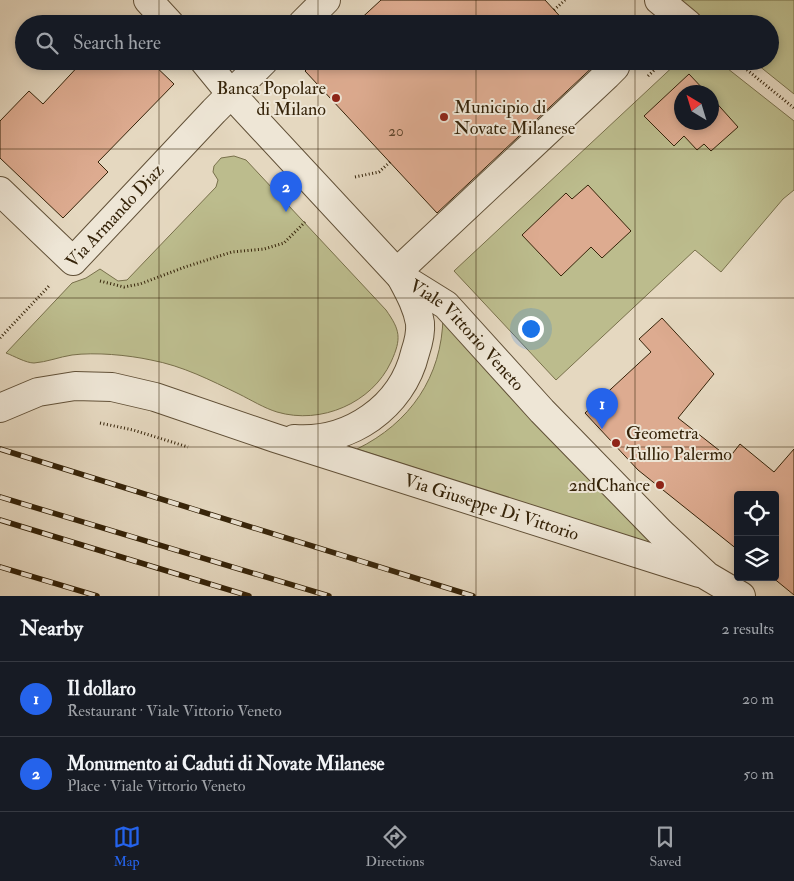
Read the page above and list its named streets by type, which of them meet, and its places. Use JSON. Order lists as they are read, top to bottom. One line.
{"streets":{"street":["Via Armando Diaz","Viale Vittorio Veneto","Via Giuseppe Di Vittorio"]},"crossings":[["Via Armando Diaz","Viale Vittorio Veneto"],["Viale Vittorio Veneto","Via Giuseppe Di Vittorio"]],"places":["Banca Popolare di Milano","Municipio di Novate Milanese","Geometra Tullio Palermo","2ndChance"],"house_numbers":["20"],"north":"top left","page":{"search":"Search here","pins":["2","1"],"heading":["Nearby","2 results"],"list":[{"mark":"1","name":"Il dollaro","note":"Restaurant · Viale Vittorio Veneto","value":"20 m"},{"mark":"2","name":"Monumento ai Caduti di Novate Milanese","note":"Place · Viale Vittorio Veneto","value":"50 m"}],"nav":["Map","Directions","Saved"]}}
